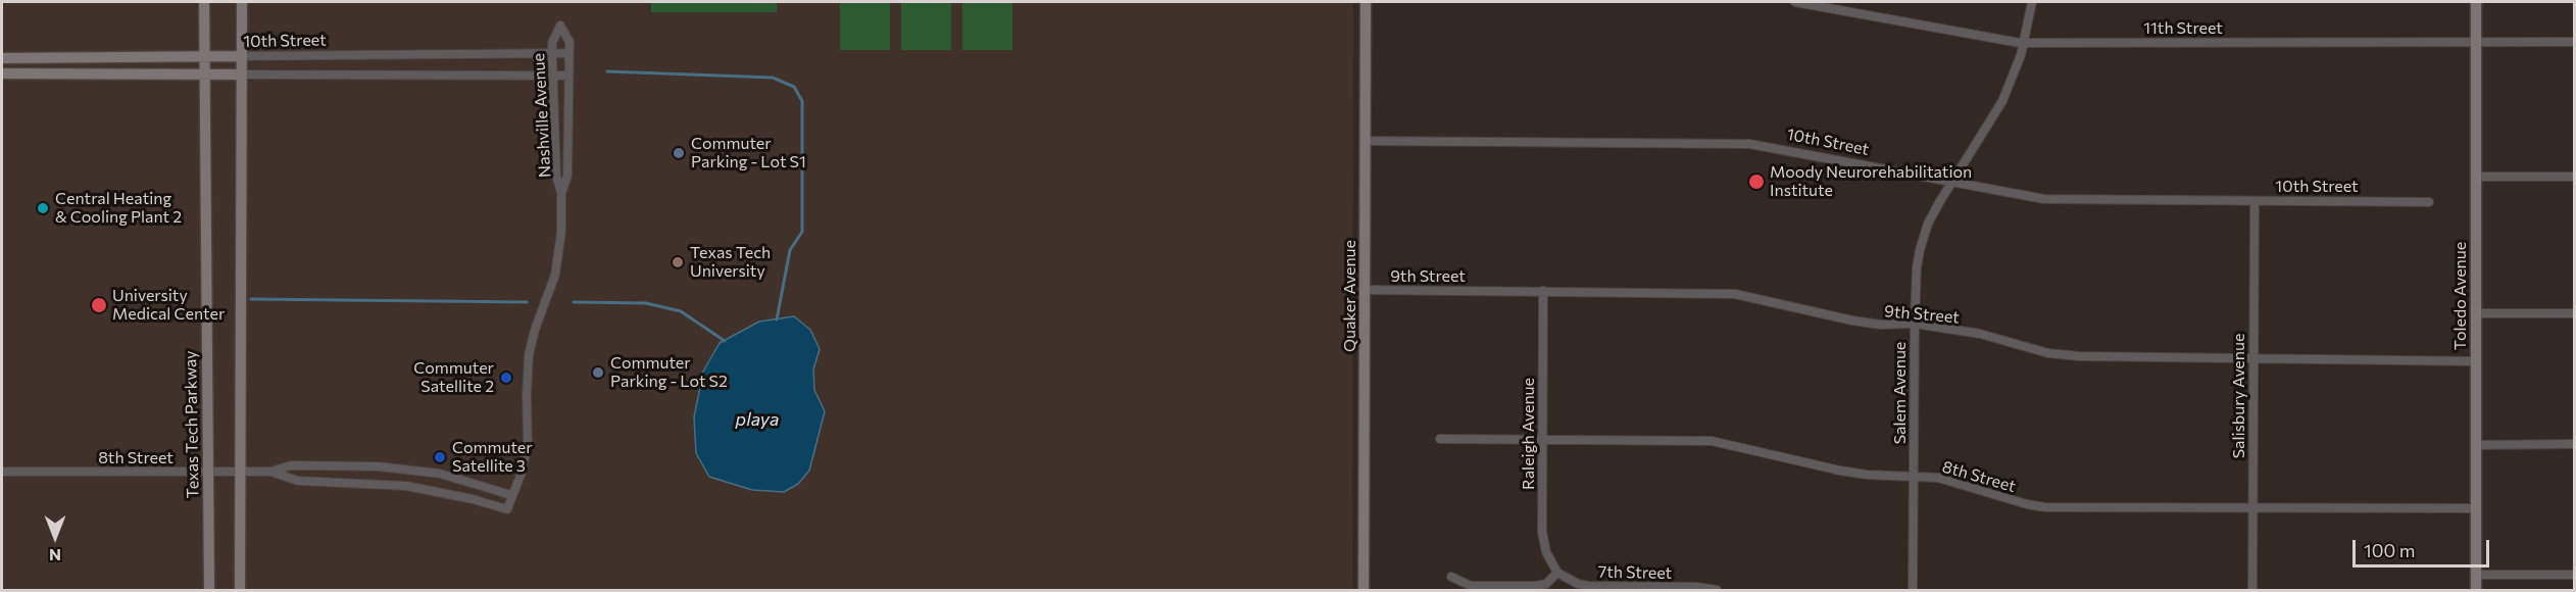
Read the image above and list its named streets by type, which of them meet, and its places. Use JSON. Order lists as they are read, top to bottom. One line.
{"streets":{"main road":["10th Street","Quaker Avenue","Toledo Avenue","Texas Tech Parkway"],"street":["11th Street","Nashville Avenue","9th Street","Salem Avenue","Salisbury Avenue","Raleigh Avenue","8th Street","7th Street"]},"crossings":[["11th Street","Toledo Avenue"],["11th Street","Salem Avenue"],["10th Street","Nashville Avenue"],["10th Street","Quaker Avenue"],["10th Street","Salem Avenue"],["10th Street","Salisbury Avenue"],["10th Street","Texas Tech Parkway"],["Nashville Avenue","8th Street"],["9th Street","Quaker Avenue"],["9th Street","Toledo Avenue"],["9th Street","Salem Avenue"],["9th Street","Salisbury Avenue"],["9th Street","Raleigh Avenue"],["Toledo Avenue","8th Street"],["Salem Avenue","8th Street"],["Salisbury Avenue","8th Street"],["Texas Tech Parkway","8th Street"],["Raleigh Avenue","8th Street"],["Raleigh Avenue","7th Street"]],"water":["playa"],"places":["Commuter Parking - Lot S1","Moody Neurorehabilitation Institute","Central Heating & Cooling Plant 2","Texas Tech University","University Medical Center","Commuter Parking - Lot S2","Commuter Satellite 2","Commuter Satellite 3"],"scale_bar":"100 m","north":"bottom"}
